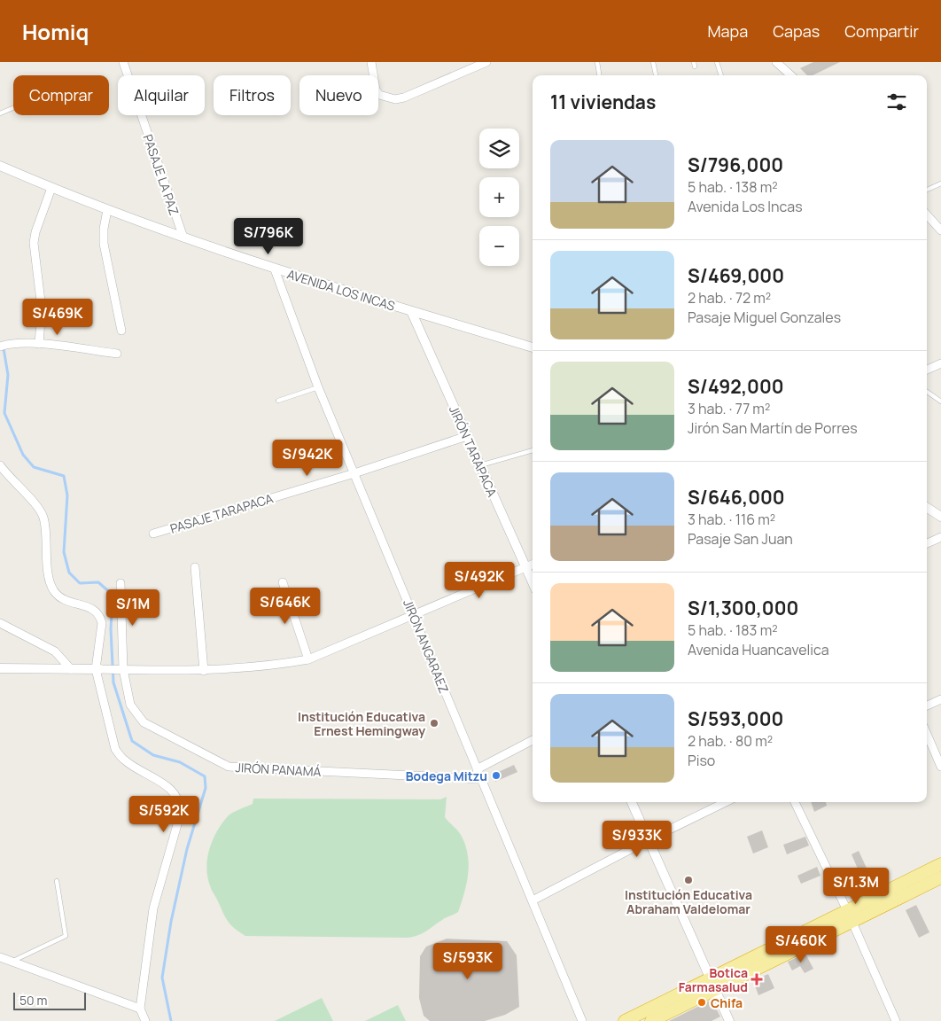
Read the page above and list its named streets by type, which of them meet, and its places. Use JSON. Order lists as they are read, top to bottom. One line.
{"streets":{"street":["PASAJE LA PAZ","AVENIDA LOS INCAS","JIRÓN TARAPACA","PASAJE TARAPACA","JIRÓN ANGARAEZ","JIRÓN PANAMÁ"]},"crossings":[["PASAJE LA PAZ","AVENIDA LOS INCAS"],["AVENIDA LOS INCAS","JIRÓN TARAPACA"],["AVENIDA LOS INCAS","JIRÓN ANGARAEZ"],["JIRÓN TARAPACA","PASAJE TARAPACA"],["PASAJE TARAPACA","JIRÓN ANGARAEZ"],["JIRÓN ANGARAEZ","JIRÓN PANAMÁ"]],"places":{"other":["Institución Educativa Ernest Hemingway","Bodega Mitzu","Institución Educativa Abraham Valdelomar","Chifa"],"health":["Botica Farmasalud"]},"scale_bar":"50 m","page":{"header":"Homiq","nav":["Mapa","Capas","Compartir"],"chip":["Comprar","Alquilar","Filtros","Nuevo"],"heading":"11 viviendas","map_buttons":["+","−"],"list":[{"name":"S/796,000","note":"5 hab. · 138 m² · Avenida Los Incas"},{"name":"S/469,000","note":"2 hab. · 72 m² · Pasaje Miguel Gonzales"},{"name":"S/492,000","note":"3 hab. · 77 m² · Jirón San Martín de Porres"},{"name":"S/646,000","note":"3 hab. · 116 m² · Pasaje San Juan"},{"name":"S/1,300,000","note":"5 hab. · 183 m² · Avenida Huancavelica"},{"name":"S/593,000","note":"2 hab. · 80 m² · Piso"}],"price":["S/796K","S/469K","S/942K","S/492K","S/646K","S/1M","S/592K","S/933K","S/1.3M","S/460K","S/593K"],"scale":"50 m"}}
